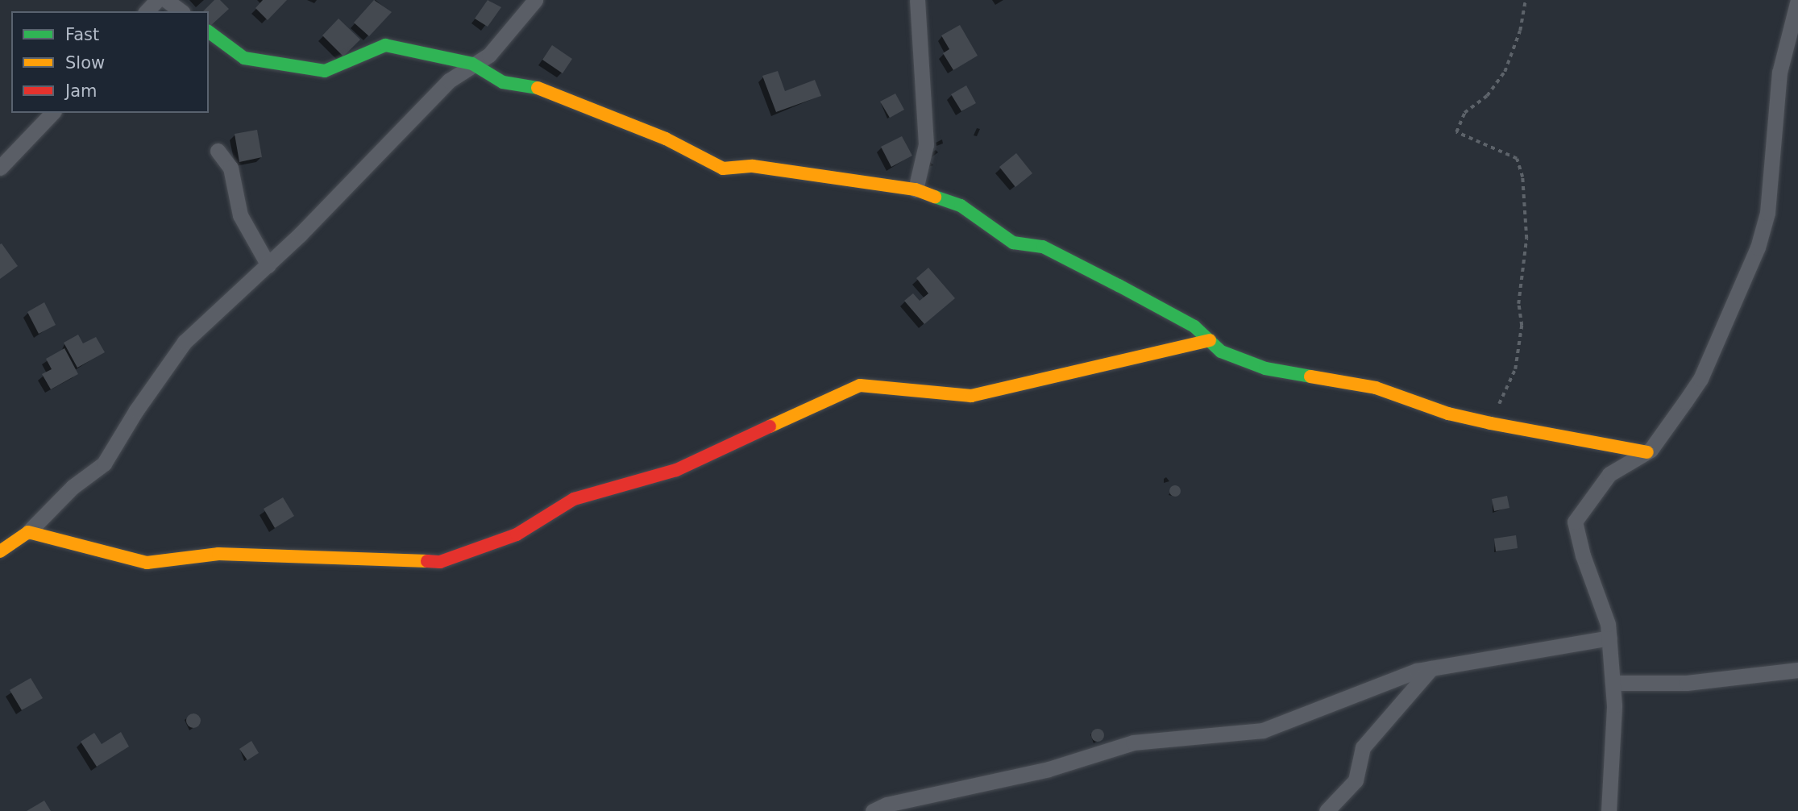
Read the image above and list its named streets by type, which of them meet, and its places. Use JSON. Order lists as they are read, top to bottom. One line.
{"legend":["Fast","Slow","Jam"]}
